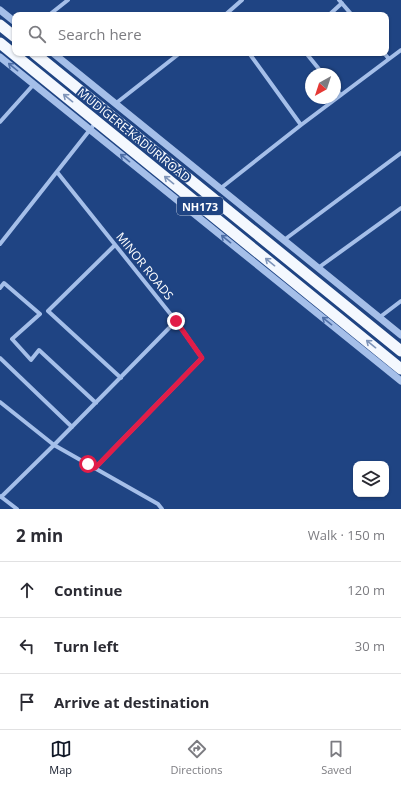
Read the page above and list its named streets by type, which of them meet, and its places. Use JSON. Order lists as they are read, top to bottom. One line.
{"streets":{"highway":["MUDIGERE-KADUR ROAD","NH173"],"street":["MINOR ROADS"]},"north":"bottom left","page":{"search":"Search here","heading":["2 min","Walk · 150 m"],"list":[["Continue","120 m"],["Turn left","30 m"],"Arrive at destination"],"nav":["Map","Directions","Saved"]}}
